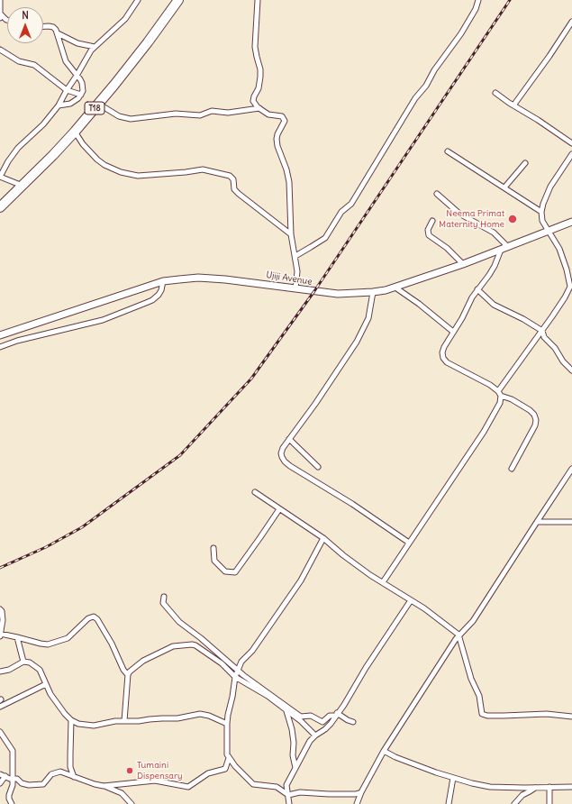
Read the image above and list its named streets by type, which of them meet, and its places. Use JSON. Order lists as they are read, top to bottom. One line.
{"streets":{"highway":["T18"],"main road":["Ujiji Avenue"]},"places":["Neema Primat Maternity Home","Tumaini Dispensary"],"north":"top"}
